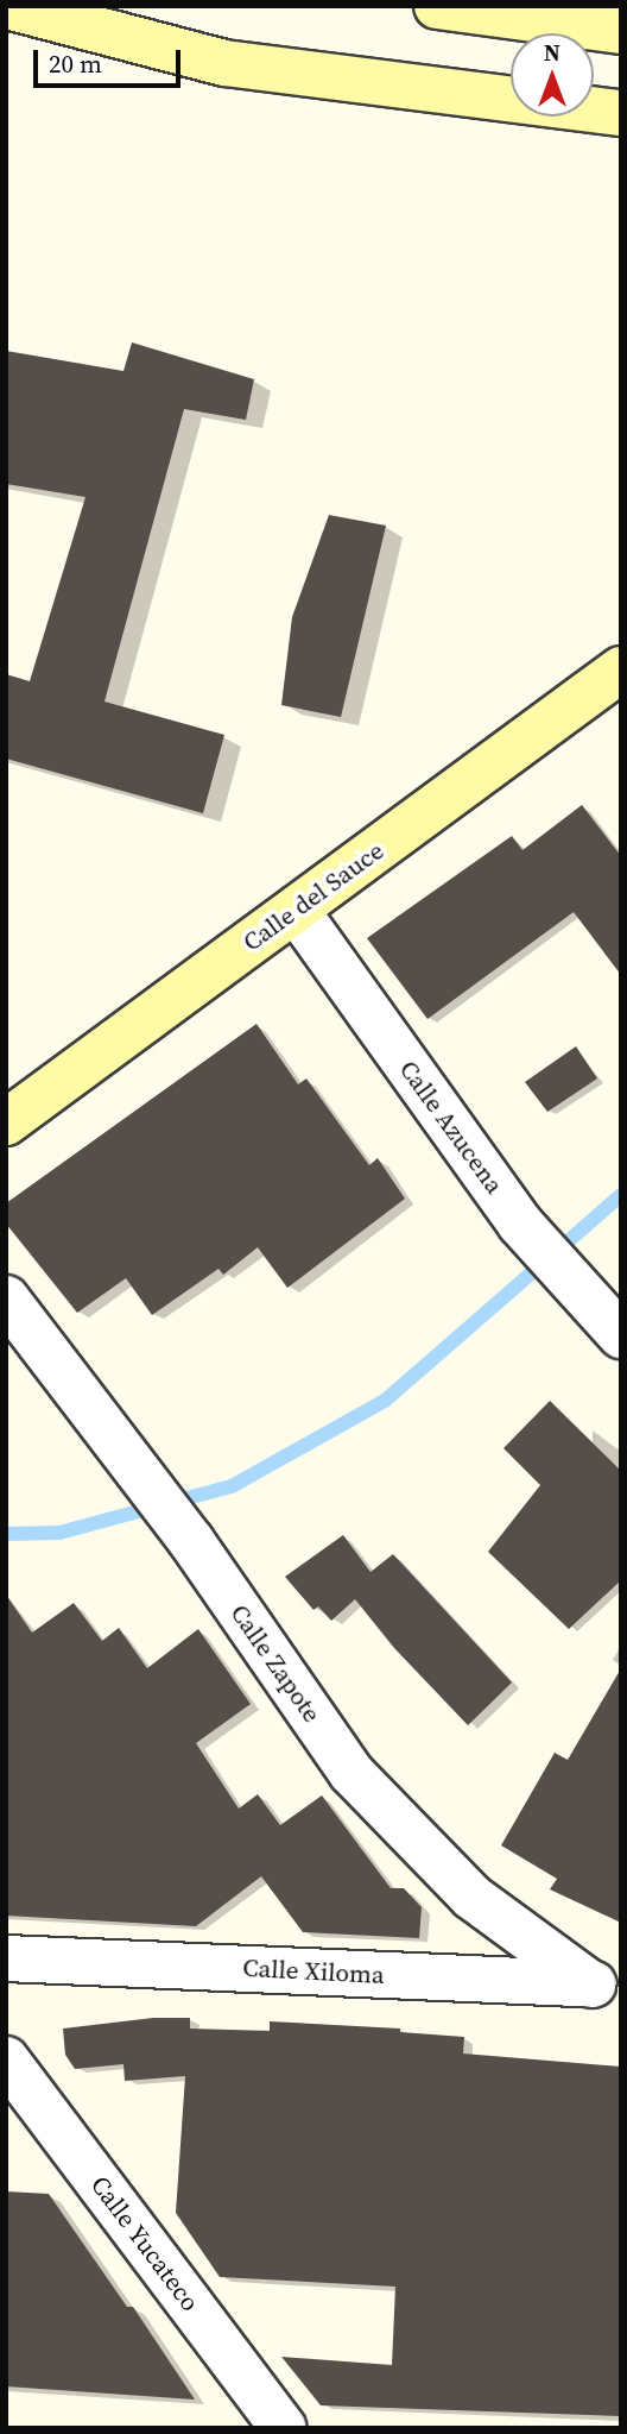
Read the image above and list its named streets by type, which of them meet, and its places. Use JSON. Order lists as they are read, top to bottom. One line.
{"streets":{"main road":["Calle del Sauce"],"street":["Calle Azucena","Calle Zapote","Calle Xiloma","Calle Yucateco"]},"crossings":[["Calle del Sauce","Calle Azucena"],["Calle Zapote","Calle Xiloma"]],"scale_bar":"20 m","north":"top"}
